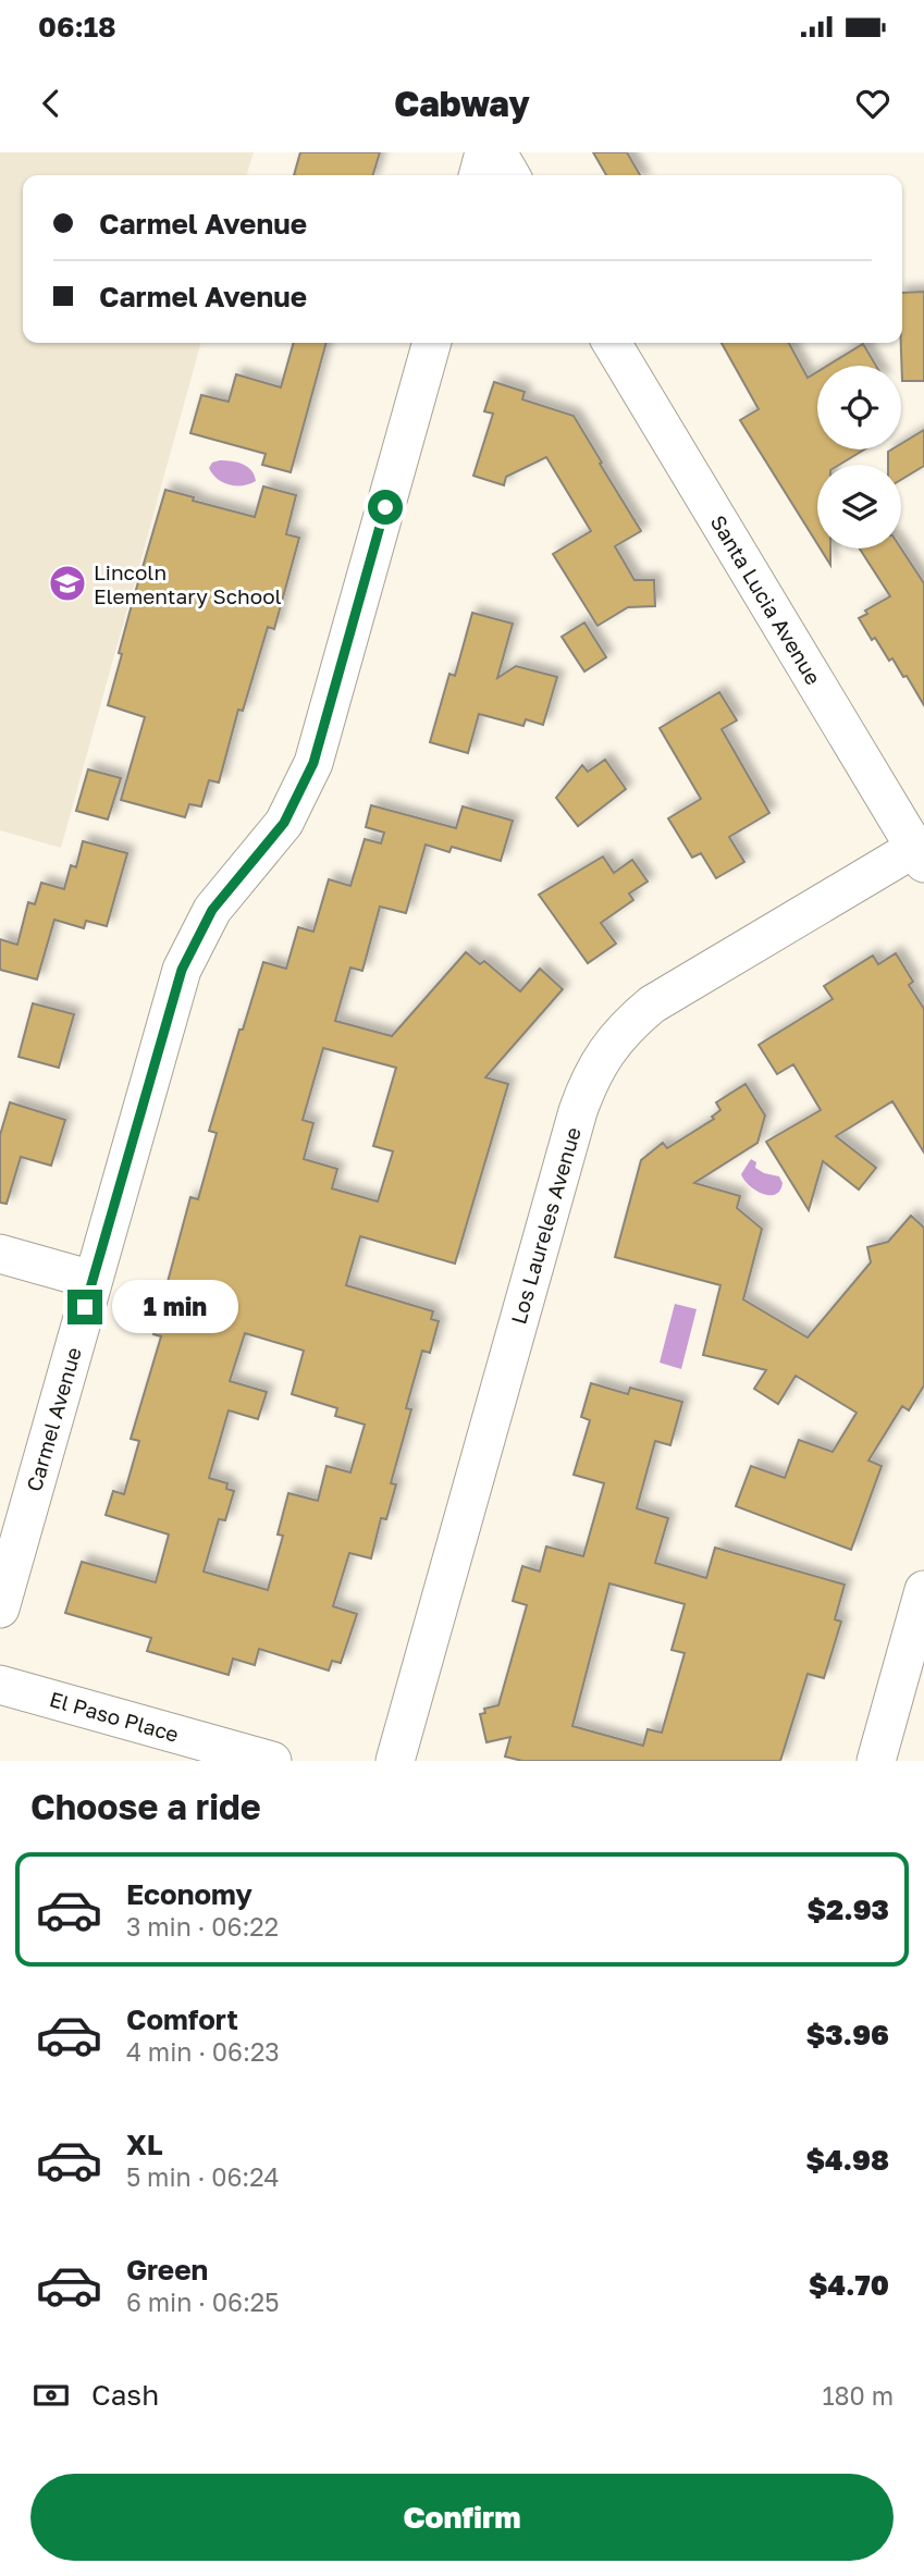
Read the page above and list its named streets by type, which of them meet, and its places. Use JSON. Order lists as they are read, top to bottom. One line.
{"streets":{"street":["Santa Lucia Avenue","Los Laureles Avenue","Carmel Avenue","El Paso Place"]},"crossings":[["Santa Lucia Avenue","Los Laureles Avenue"]],"places":{"school or university":["Lincoln Elementary School"]},"page":{"status":"06:18","header":"Cabway","banner":["Carmel Avenue","Carmel Avenue"],"bubble":"1 min","heading":"Choose a ride","list":[{"name":"Economy","note":"3 min · 06:22","value":"$2.93"},{"name":"Comfort","note":"4 min · 06:23","value":"$3.96"},{"name":"XL","note":"5 min · 06:24","value":"$4.98"},{"name":"Green","note":"6 min · 06:25","value":"$4.70"}],"pay":["Cash","180 m"],"buttons":"Confirm"}}
